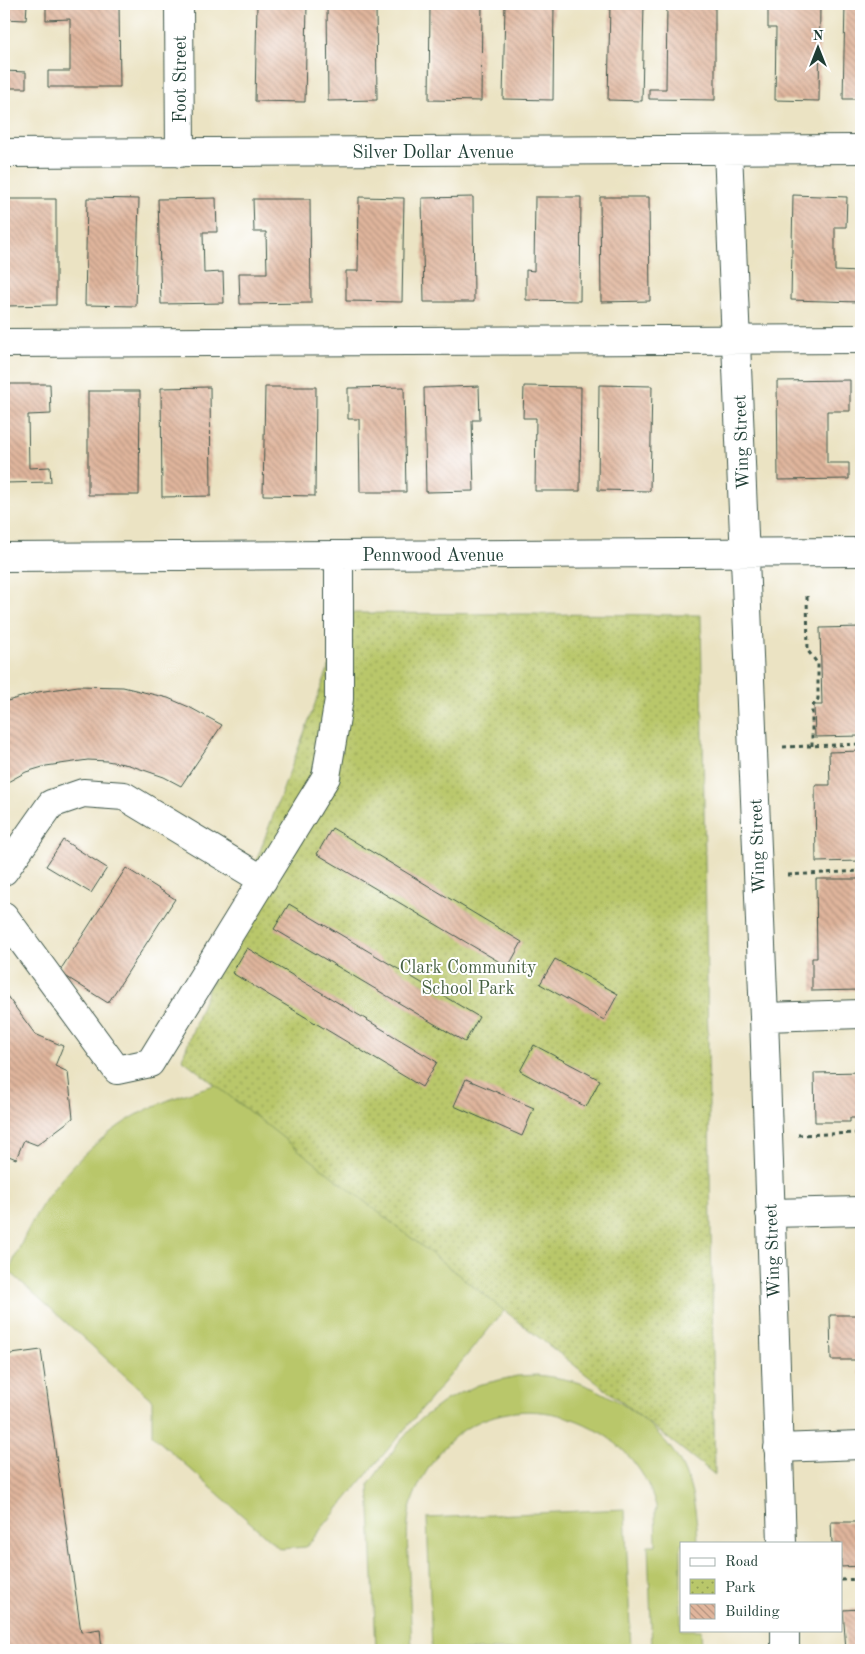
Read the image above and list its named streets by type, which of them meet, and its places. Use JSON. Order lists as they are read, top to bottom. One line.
{"streets":{"street":["Foot Street","Silver Dollar Avenue","Wing Street","Pennwood Avenue"]},"crossings":[["Foot Street","Silver Dollar Avenue"],["Silver Dollar Avenue","Wing Street"],["Wing Street","Pennwood Avenue"]],"parks":["Clark Community School Park"],"legend":["Road","Park","Building"],"north":"top"}
